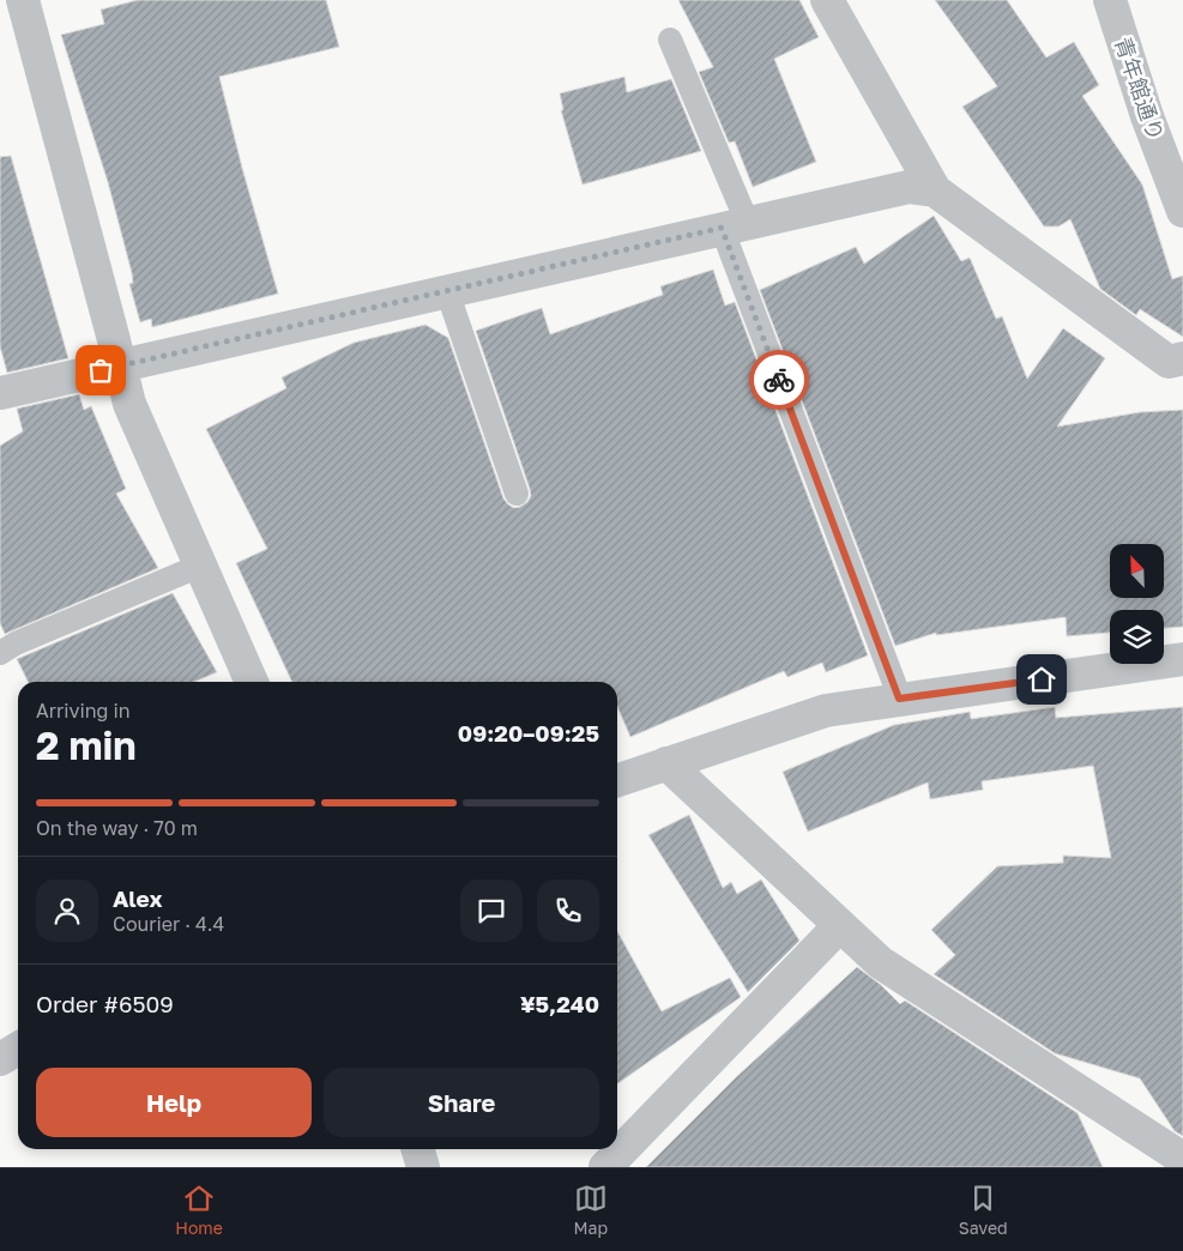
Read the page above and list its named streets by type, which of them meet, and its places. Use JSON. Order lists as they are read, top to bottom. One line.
{"streets":{"street":["青年館通り"]},"north":"top left","page":{"heading":["2 min","Arriving in","09:20–09:25"],"panel":["Alex","Courier · 4.4","Order #6509","¥5,240"],"bar":"On the way · 70 m","buttons":["Help","Share"],"tabs":["Home","Map","Saved"]}}
